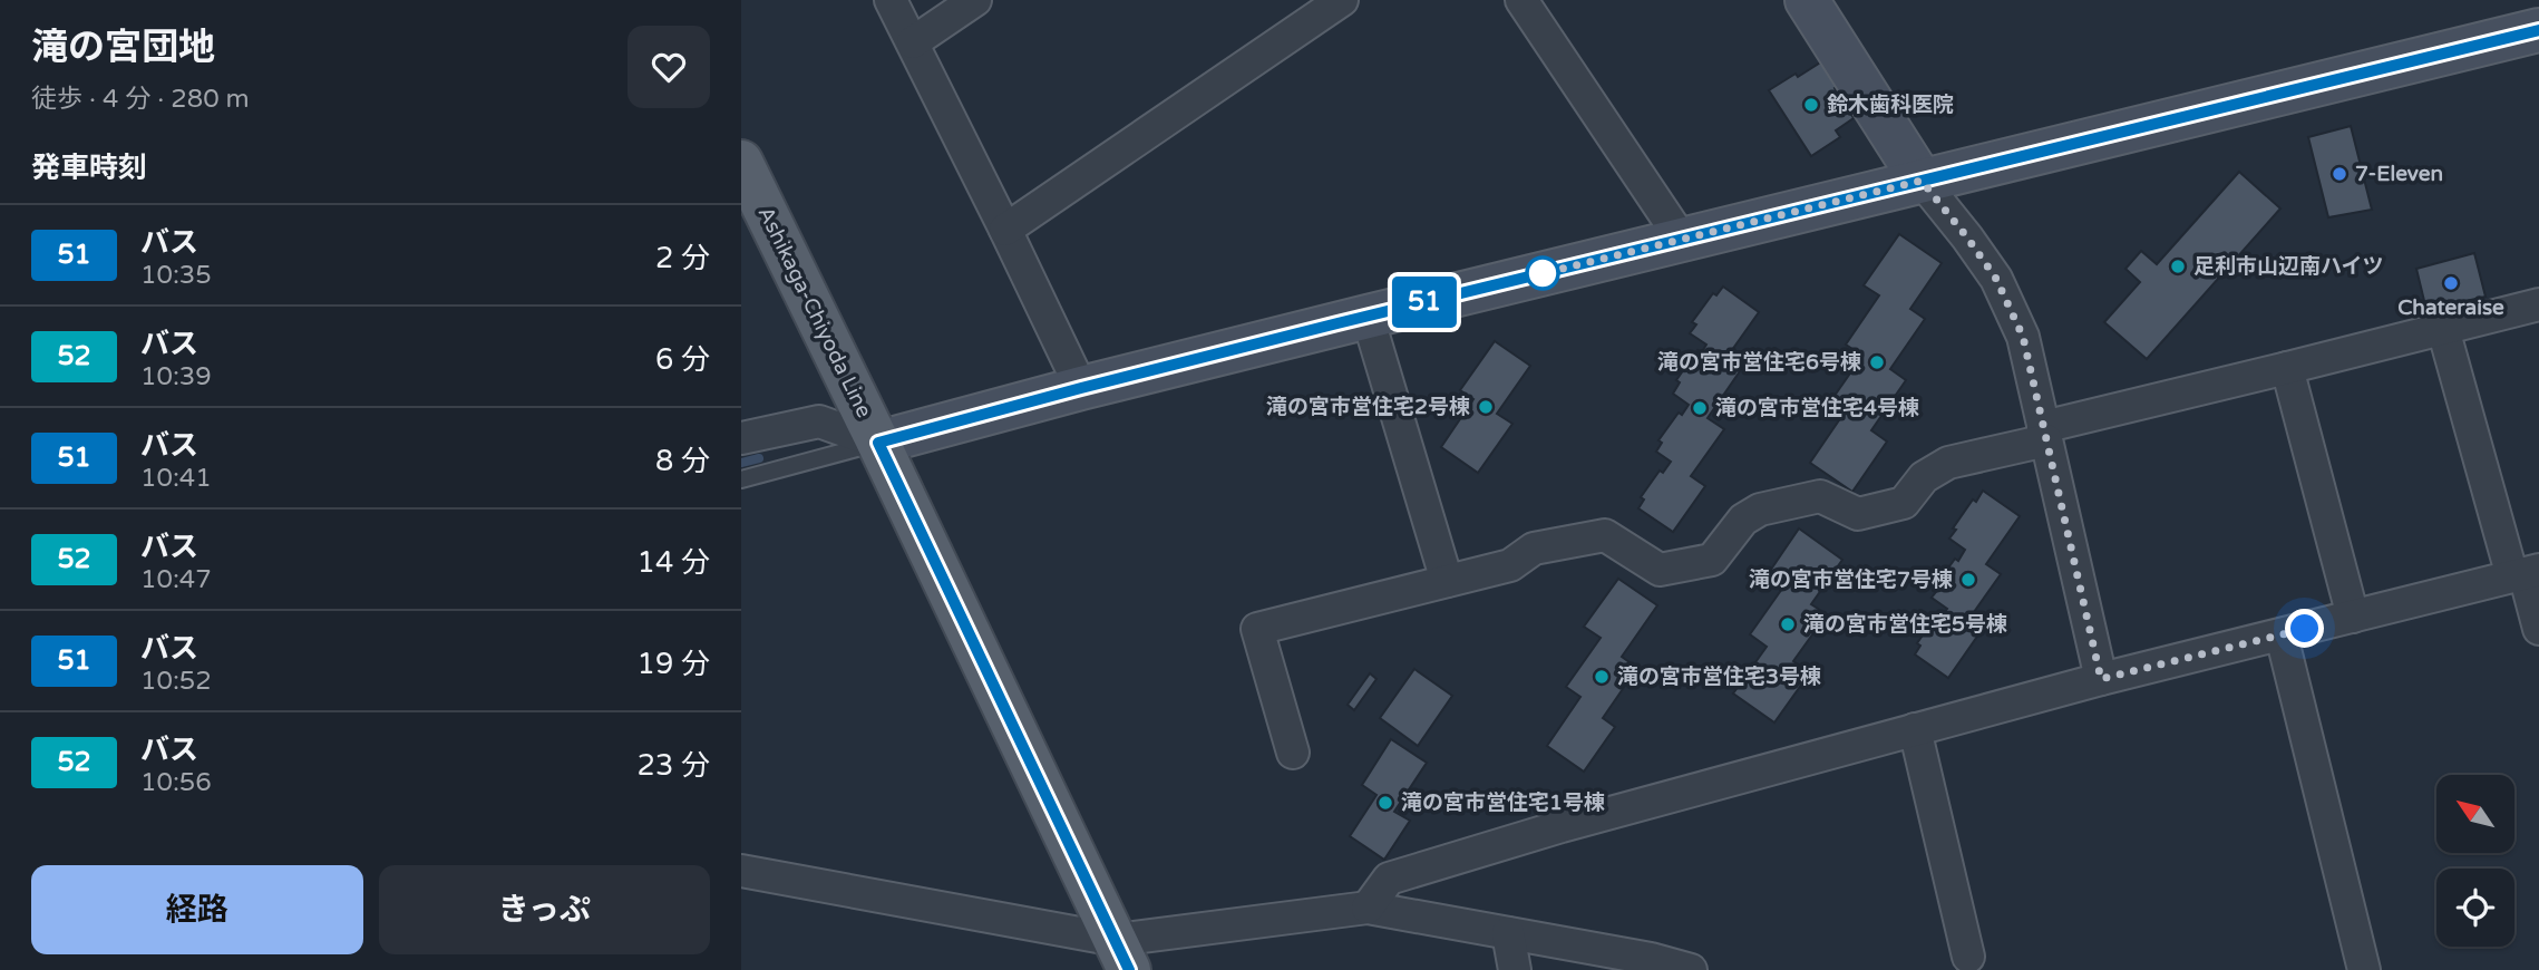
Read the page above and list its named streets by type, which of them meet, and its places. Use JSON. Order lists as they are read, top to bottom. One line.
{"streets":{"main road":["Ashikaga-Chiyoda Line"]},"places":["鈴木歯科医院","7-Eleven","足利市山辺南ハイツ","Chateraise","滝の宮市営住宅6号棟","滝の宮市営住宅2号棟","滝の宮市営住宅4号棟","滝の宮市営住宅7号棟","滝の宮市営住宅5号棟","滝の宮市営住宅3号棟","滝の宮市営住宅1号棟"],"lines":["bus line 51"],"north":"top left","page":{"heading":[["滝の宮団地","徒歩 · 4 分 · 280 m"],"発車時刻"],"on_map":"51","list":[{"mark":"51","name":"バス","note":"10:35","value":"2 分"},{"mark":"52","name":"バス","note":"10:39","value":"6 分"},{"mark":"51","name":"バス","note":"10:41","value":"8 分"},{"mark":"52","name":"バス","note":"10:47","value":"14 分"},{"mark":"51","name":"バス","note":"10:52","value":"19 分"},{"mark":"52","name":"バス","note":"10:56","value":"23 分"}],"buttons":["経路","きっぷ"]}}
